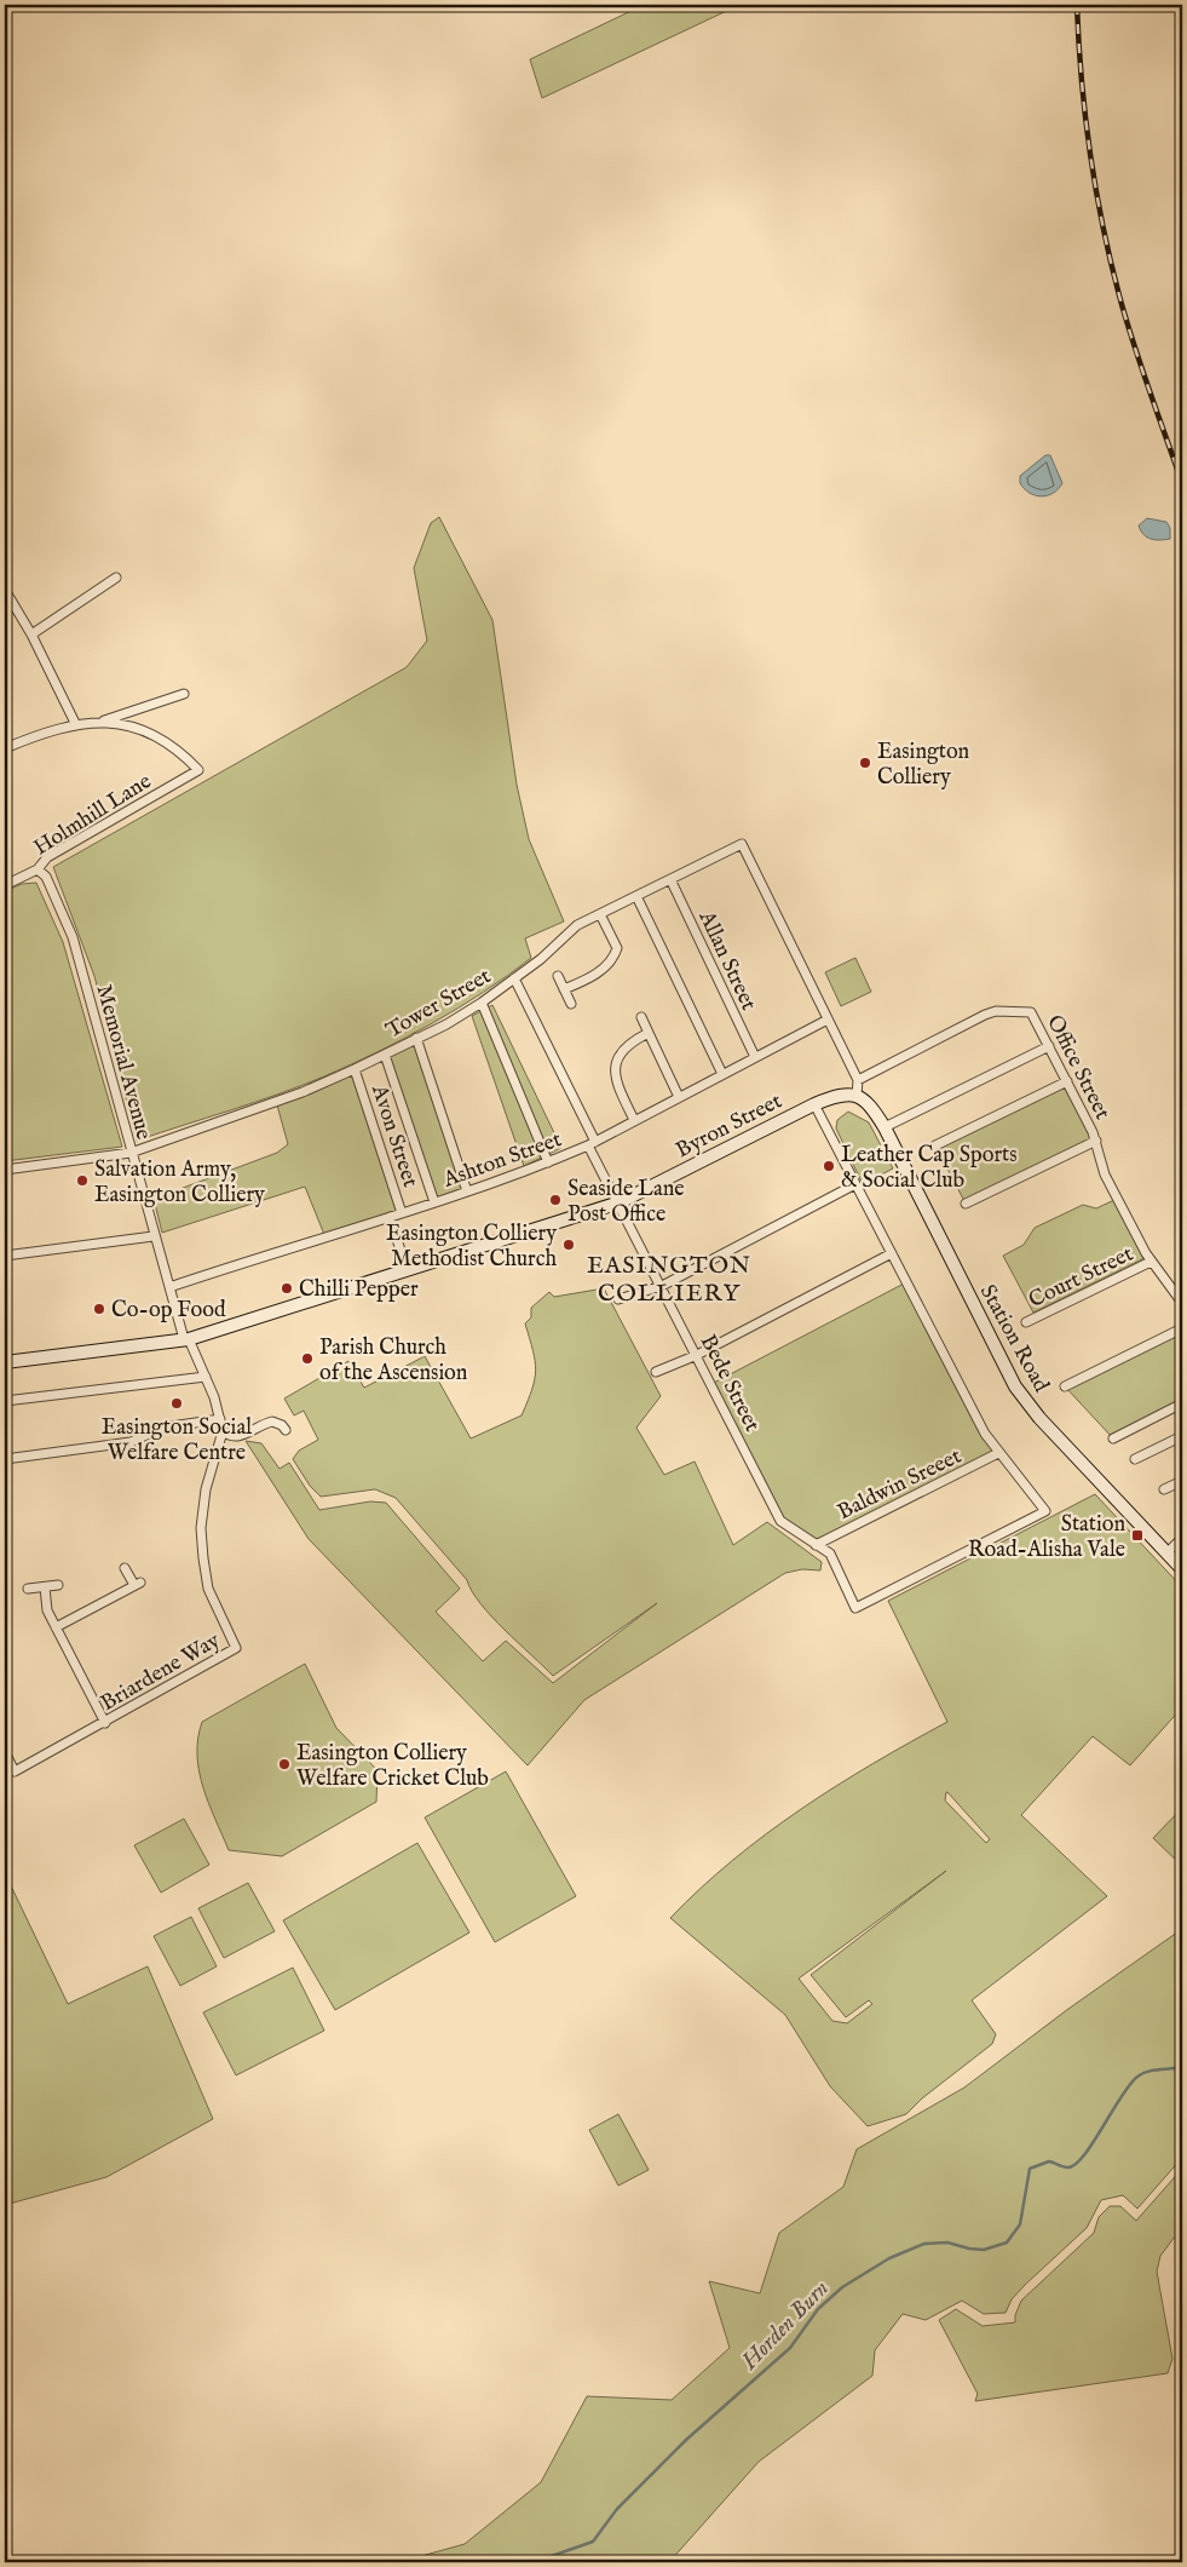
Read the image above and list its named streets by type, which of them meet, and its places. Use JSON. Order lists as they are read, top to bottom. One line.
{"streets":{"main road":["Byron Street","Station Road"],"street":["Holmhill Lane","Allan Street","Tower Street","Memorial Avenue","Office Street","Avon Street","Ashton Street","Court Street","Bede Street","Baldwin Sreeet","Briardene Way"]},"crossings":[["Holmhill Lane","Memorial Avenue"],["Allan Street","Tower Street"],["Allan Street","Ashton Street"],["Tower Street","Memorial Avenue"],["Tower Street","Avon Street"],["Tower Street","Ashton Street"],["Tower Street","Bede Street"],["Memorial Avenue","Byron Street"],["Memorial Avenue","Ashton Street"],["Memorial Avenue","Briardene Way"],["Office Street","Court Street"],["Byron Street","Station Road"],["Byron Street","Bede Street"],["Avon Street","Ashton Street"],["Ashton Street","Bede Street"],["Bede Street","Baldwin Sreeet"]],"districts":["EASINGTON COLLIERY"],"water":["Horden Burn"],"places":{"other":["Easington Colliery","Leather Cap Sports & Social Club","Salvation Army, Easington Colliery","Seaside Lane Post Office","Easington Colliery Methodist Church","Chilli Pepper","Co-op Food","Parish Church of the Ascension","Easington Social Welfare Centre","Easington Colliery Welfare Cricket Club"],"transit":["Station Road-Alisha Vale"]}}
